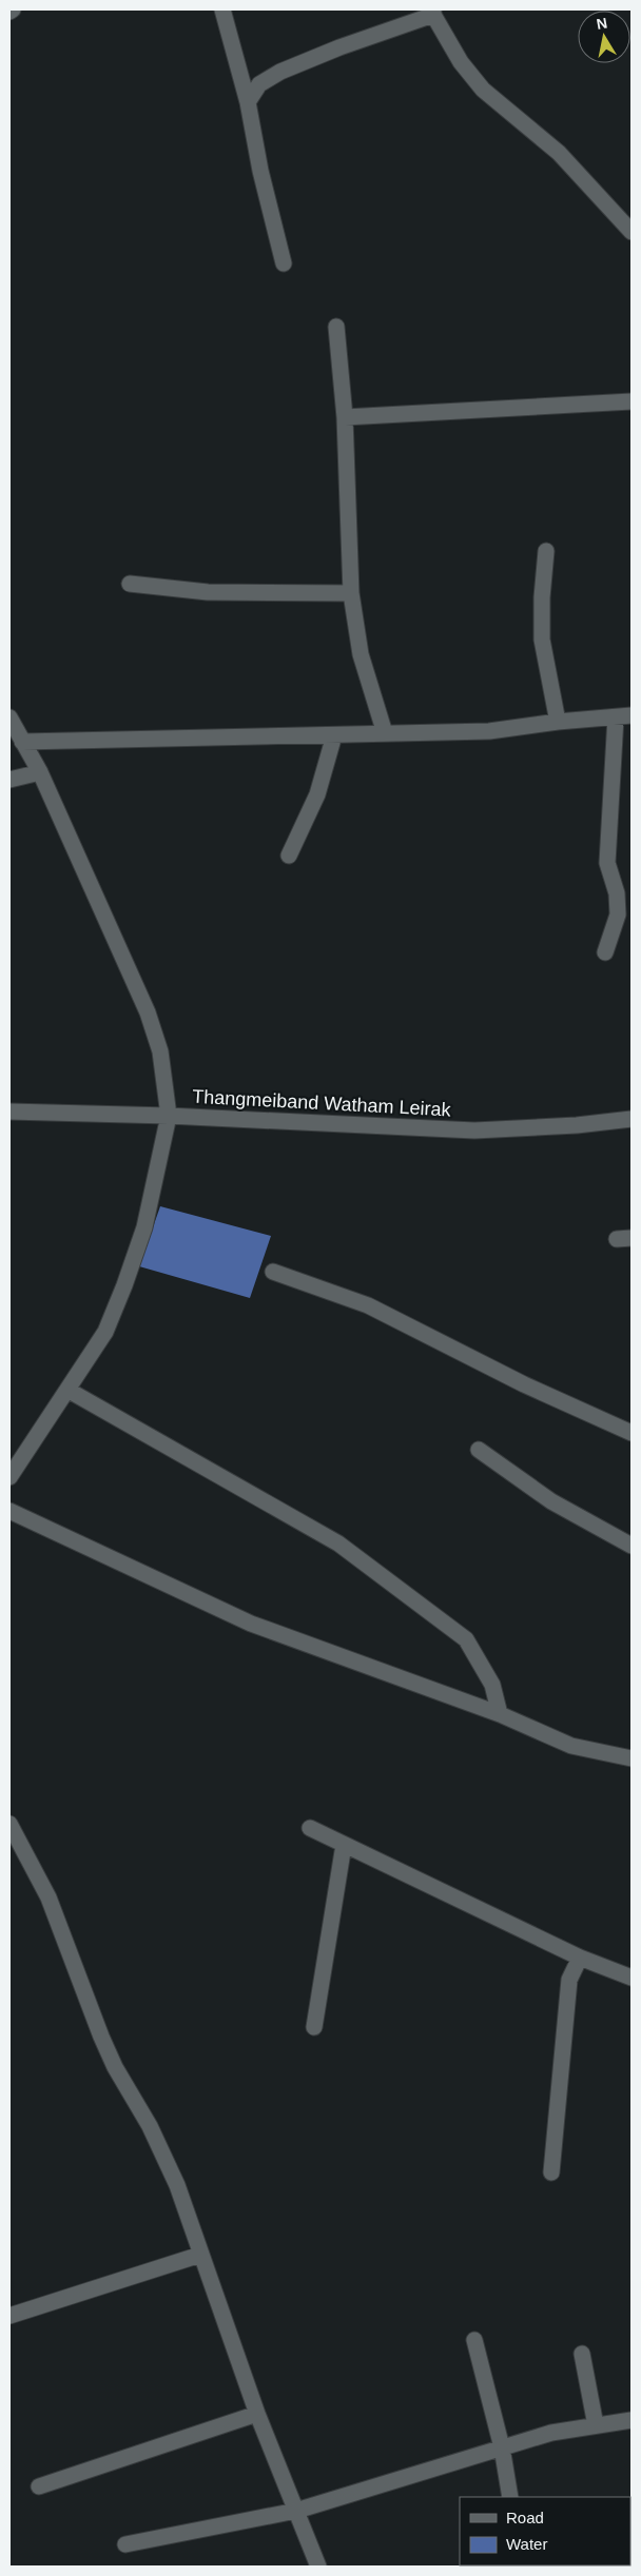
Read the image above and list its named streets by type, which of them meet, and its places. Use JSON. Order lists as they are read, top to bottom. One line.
{"streets":{"street":["Thangmeiband Watham Leirak"]},"legend":["Road","Water"],"north":"top"}
